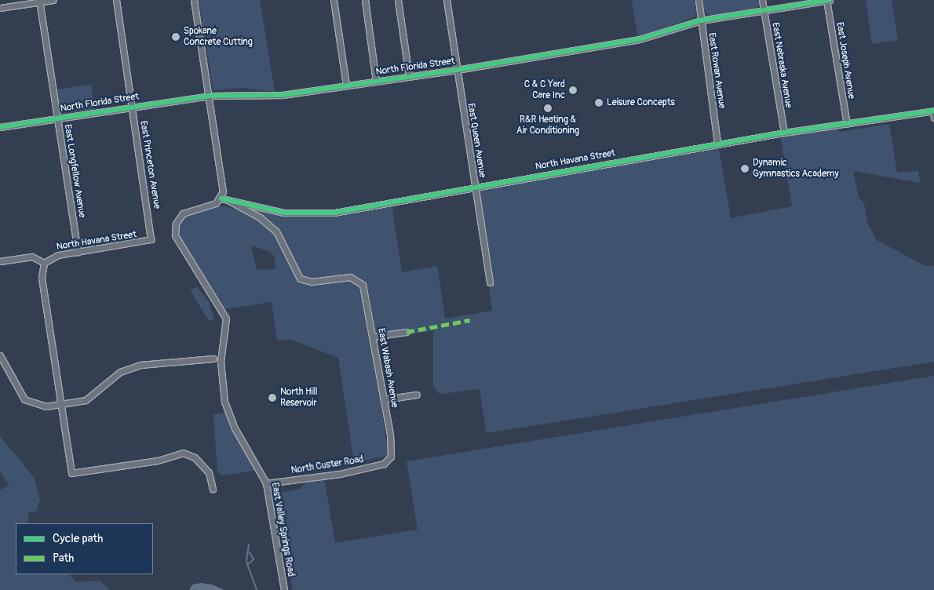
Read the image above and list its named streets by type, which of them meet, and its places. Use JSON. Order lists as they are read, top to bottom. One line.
{"streets":{"street":["East Joseph Avenue","East Nebraska Avenue","North Florida Street","East Rowan Avenue","East Queen Avenue","North Havana Street","East Princeton Avenue","East Longfellow Avenue","East Wabash Avenue","North Custer Road","East Valley Springs Road"]},"crossings":[["East Joseph Avenue","North Florida Street"],["East Joseph Avenue","North Havana Street"],["East Nebraska Avenue","North Florida Street"],["East Nebraska Avenue","North Havana Street"],["North Florida Street","East Rowan Avenue"],["North Florida Street","East Queen Avenue"],["North Florida Street","East Princeton Avenue"],["North Florida Street","East Longfellow Avenue"],["East Rowan Avenue","North Havana Street"],["East Queen Avenue","North Havana Street"],["North Havana Street","East Princeton Avenue"],["North Havana Street","East Longfellow Avenue"],["North Havana Street","East Wabash Avenue"],["North Havana Street","East Valley Springs Road"],["East Wabash Avenue","North Custer Road"],["North Custer Road","East Valley Springs Road"]],"places":["Spokane Concrete Cutting","C & C Yard Care Inc","Leisure Concepts","R&R Heating & Air Conditioning","Dynamic Gymnastics Academy","North Hill Reservoir"],"legend":["Cycle path","Path"]}
